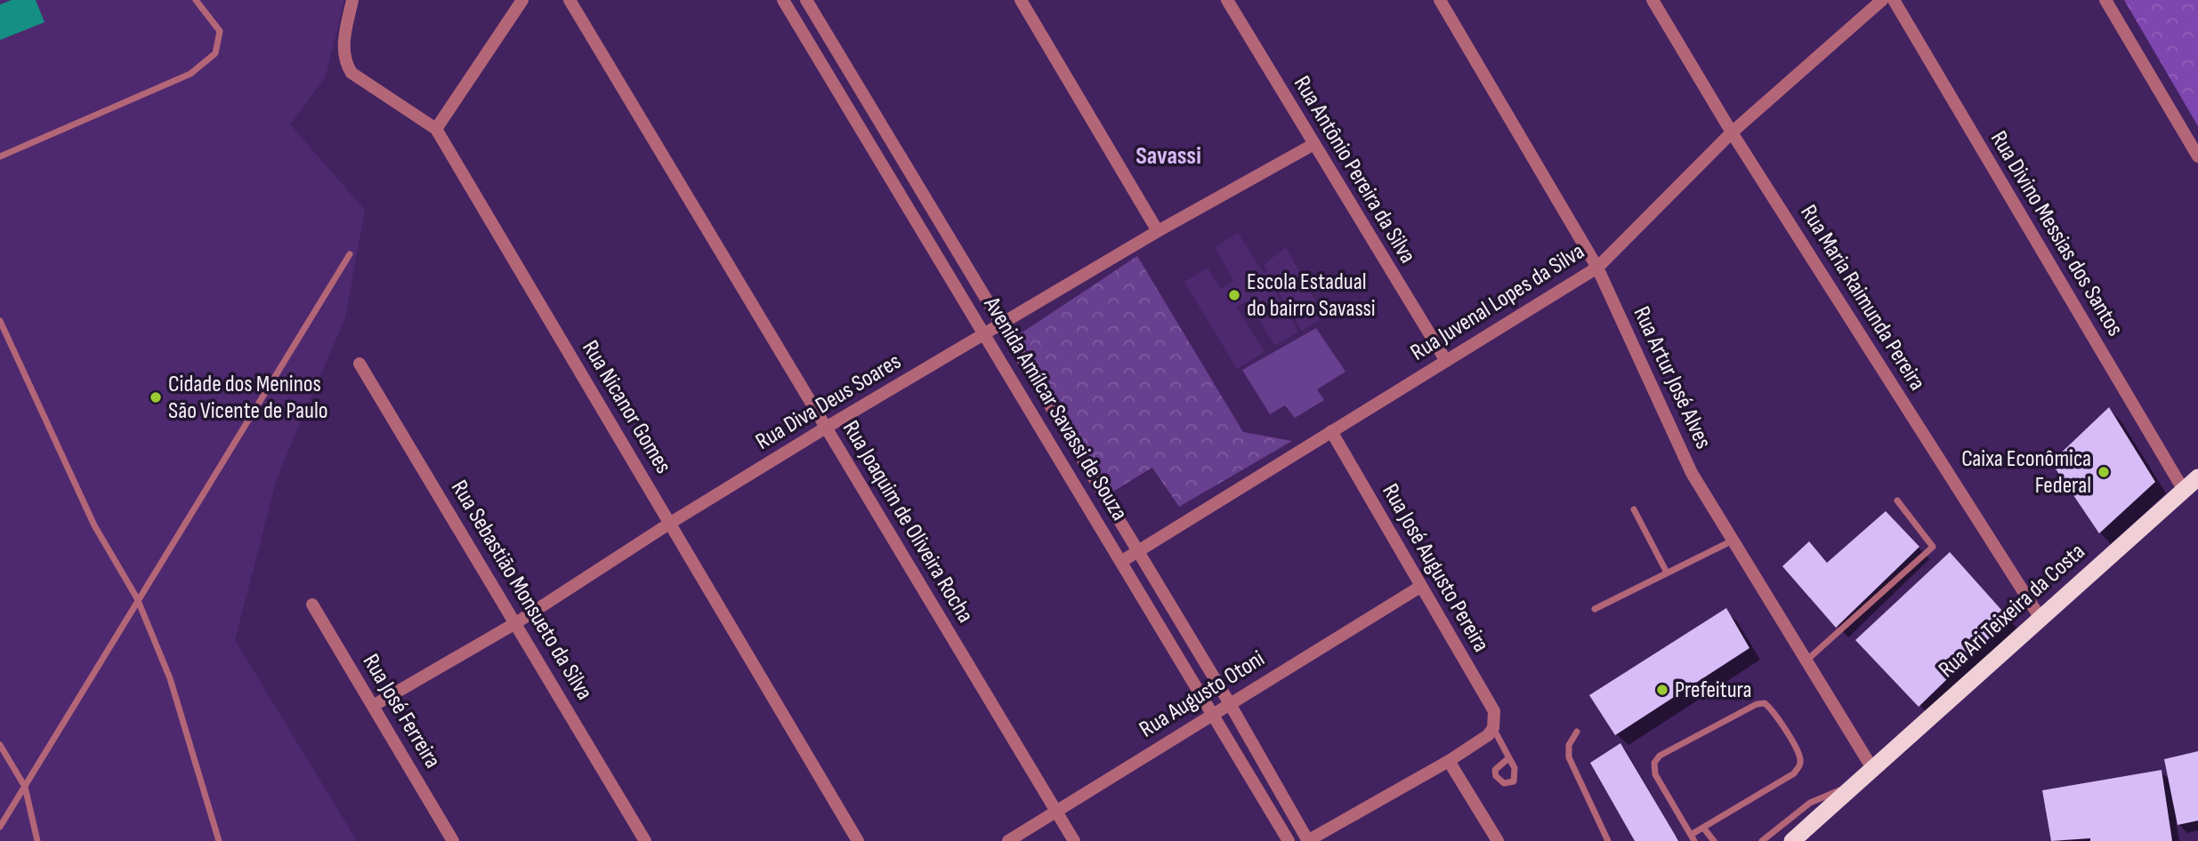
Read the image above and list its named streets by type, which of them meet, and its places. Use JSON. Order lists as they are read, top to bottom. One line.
{"streets":{"highway":["Rua Ari Teixeira da Costa"],"street":["Rua Antônio Pereira da Silva","Rua Divino Messias dos Santos","Rua Maria Raimunda Pereira","Rua Juvenal Lopes da Silva","Rua Artur José Alves","Rua Diva Deus Soares","Rua Nicanor Gomes","Avenida Amílcar Savassi de Souza","Rua Joaquim de Oliveira Rocha","Rua José Augusto Pereira","Rua Sebastião Monsueto da Silva","Rua Augusto Otoni","Rua José Ferreira"]},"crossings":[["Rua Antônio Pereira da Silva","Rua Juvenal Lopes da Silva"],["Rua Antônio Pereira da Silva","Rua Diva Deus Soares"],["Rua Divino Messias dos Santos","Rua Ari Teixeira da Costa"],["Rua Maria Raimunda Pereira","Rua Juvenal Lopes da Silva"],["Rua Maria Raimunda Pereira","Rua Ari Teixeira da Costa"],["Rua Juvenal Lopes da Silva","Rua Artur José Alves"],["Rua Juvenal Lopes da Silva","Avenida Amílcar Savassi de Souza"],["Rua Juvenal Lopes da Silva","Rua José Augusto Pereira"],["Rua Artur José Alves","Rua Ari Teixeira da Costa"],["Rua Diva Deus Soares","Rua Nicanor Gomes"],["Rua Diva Deus Soares","Avenida Amílcar Savassi de Souza"],["Rua Diva Deus Soares","Rua Joaquim de Oliveira Rocha"],["Rua Diva Deus Soares","Rua Sebastião Monsueto da Silva"],["Rua Diva Deus Soares","Rua José Ferreira"],["Avenida Amílcar Savassi de Souza","Rua Augusto Otoni"],["Rua Joaquim de Oliveira Rocha","Rua Augusto Otoni"],["Rua José Augusto Pereira","Rua Augusto Otoni"]],"districts":["Savassi"],"places":["Escola Estadual do bairro Savassi","Cidade dos Meninos São Vicente de Paulo","Caixa Econômica Federal","Prefeitura"]}
